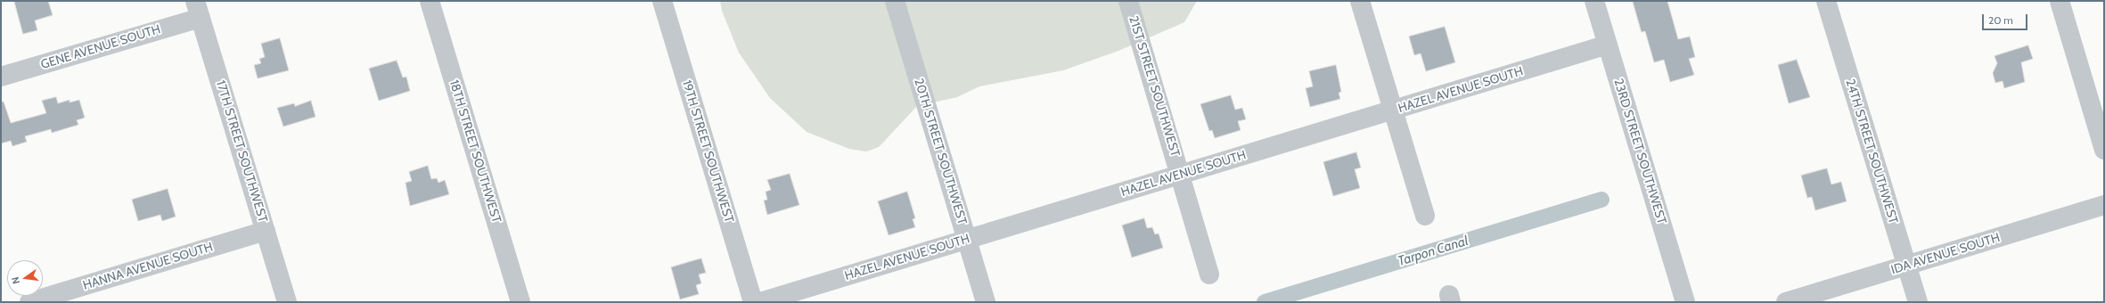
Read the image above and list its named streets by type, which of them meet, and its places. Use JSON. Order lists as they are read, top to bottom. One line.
{"streets":{"street":["GENE AVENUE SOUTH","21ST STREET SOUTHWEST","HAZEL AVENUE SOUTH","17TH STREET SOUTHWEST","18TH STREET SOUTHWEST","19TH STREET SOUTHWEST","20TH STREET SOUTHWEST","23RD STREET SOUTHWEST","24TH STREET SOUTHWEST","IDA AVENUE SOUTH","HANNA AVENUE SOUTH"]},"crossings":[["GENE AVENUE SOUTH","17TH STREET SOUTHWEST"],["21ST STREET SOUTHWEST","HAZEL AVENUE SOUTH"],["HAZEL AVENUE SOUTH","20TH STREET SOUTHWEST"],["HAZEL AVENUE SOUTH","23RD STREET SOUTHWEST"],["17TH STREET SOUTHWEST","HANNA AVENUE SOUTH"],["24TH STREET SOUTHWEST","IDA AVENUE SOUTH"]],"water":["Tarpon Canal"],"scale_bar":"20 m","north":"left"}
